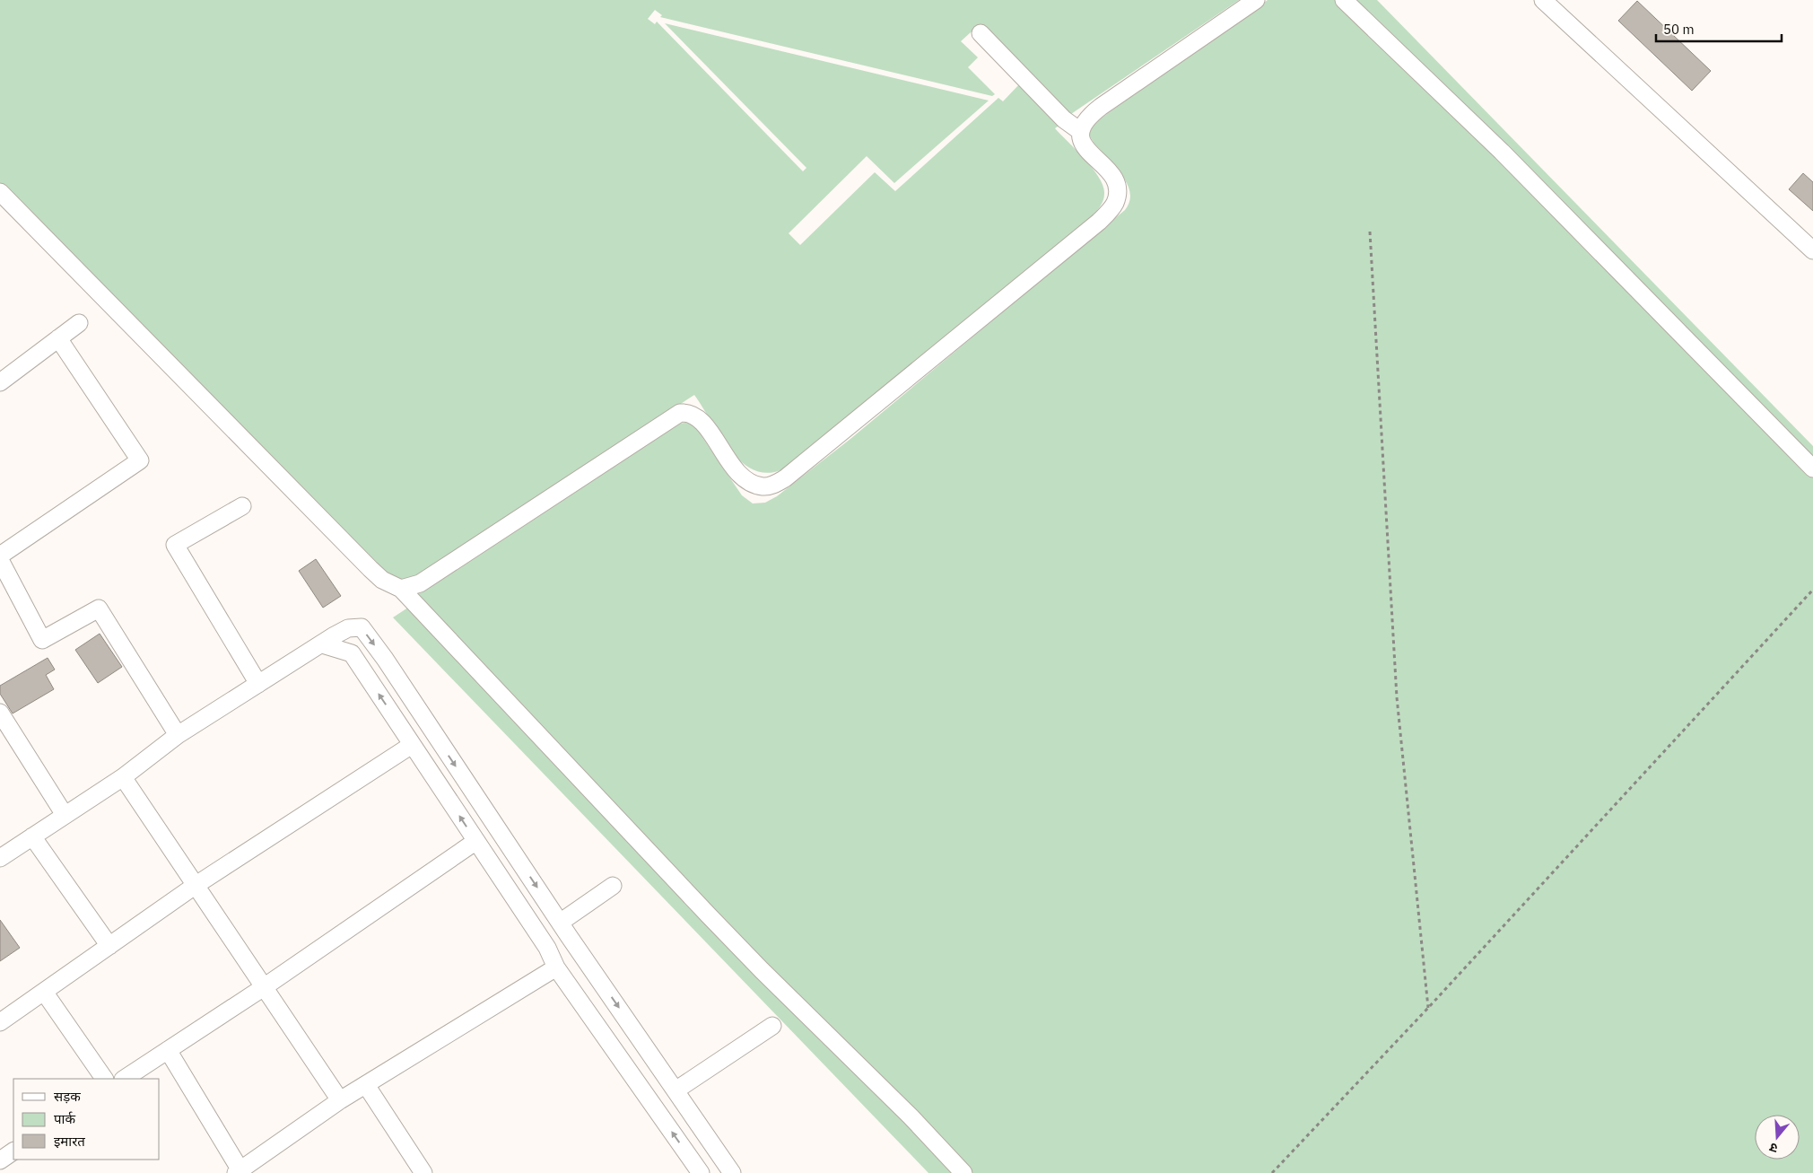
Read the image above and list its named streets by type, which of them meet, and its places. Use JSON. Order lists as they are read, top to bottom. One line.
{"legend":["सड़क","पार्क","इमारत"],"scale_bar":"50 m","north":"bottom"}
